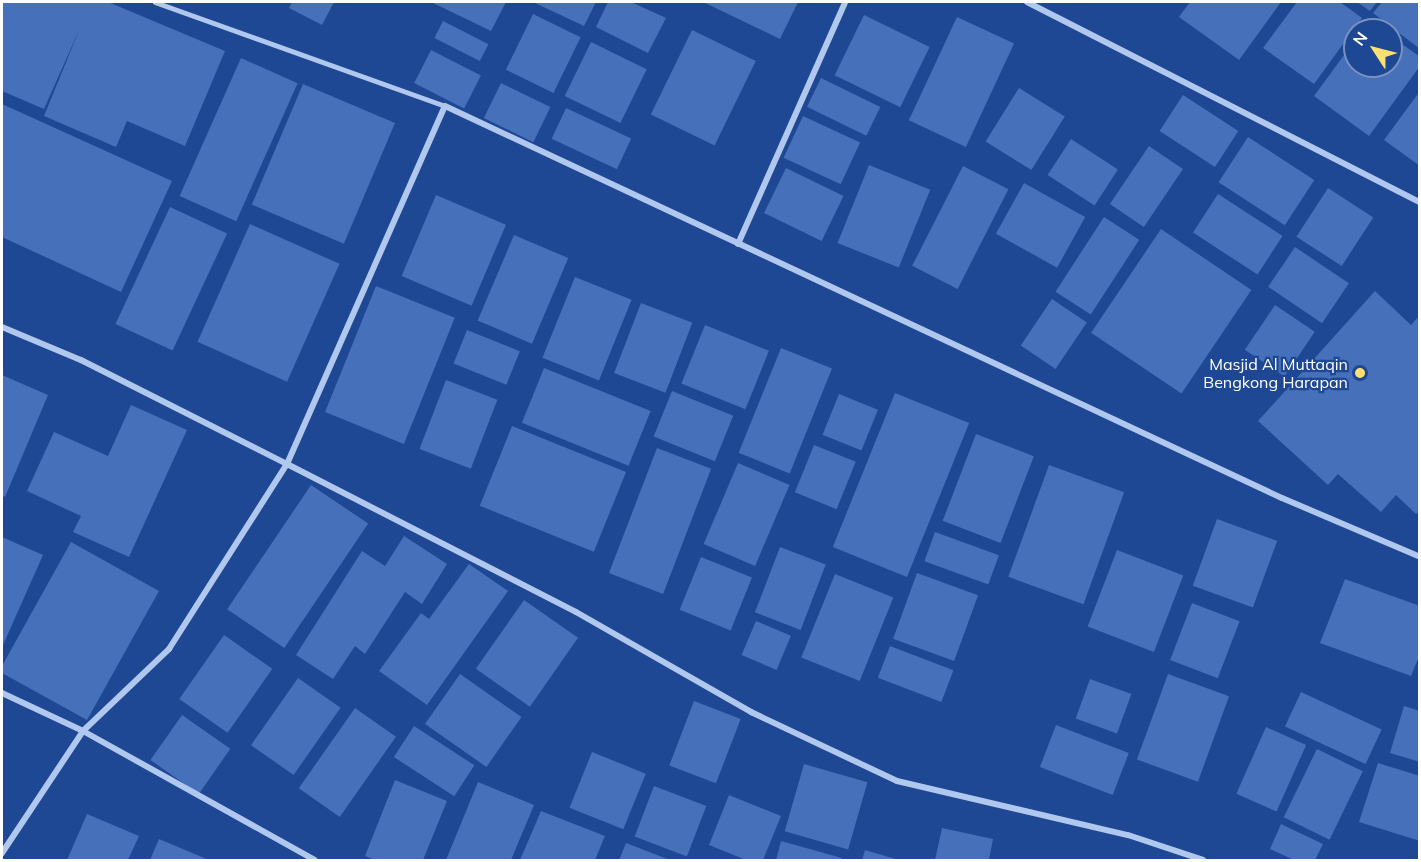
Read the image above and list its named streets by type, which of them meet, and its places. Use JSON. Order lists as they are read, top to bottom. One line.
{"places":["Masjid Al Muttaqin Bengkong Harapan"],"north":"top left"}
